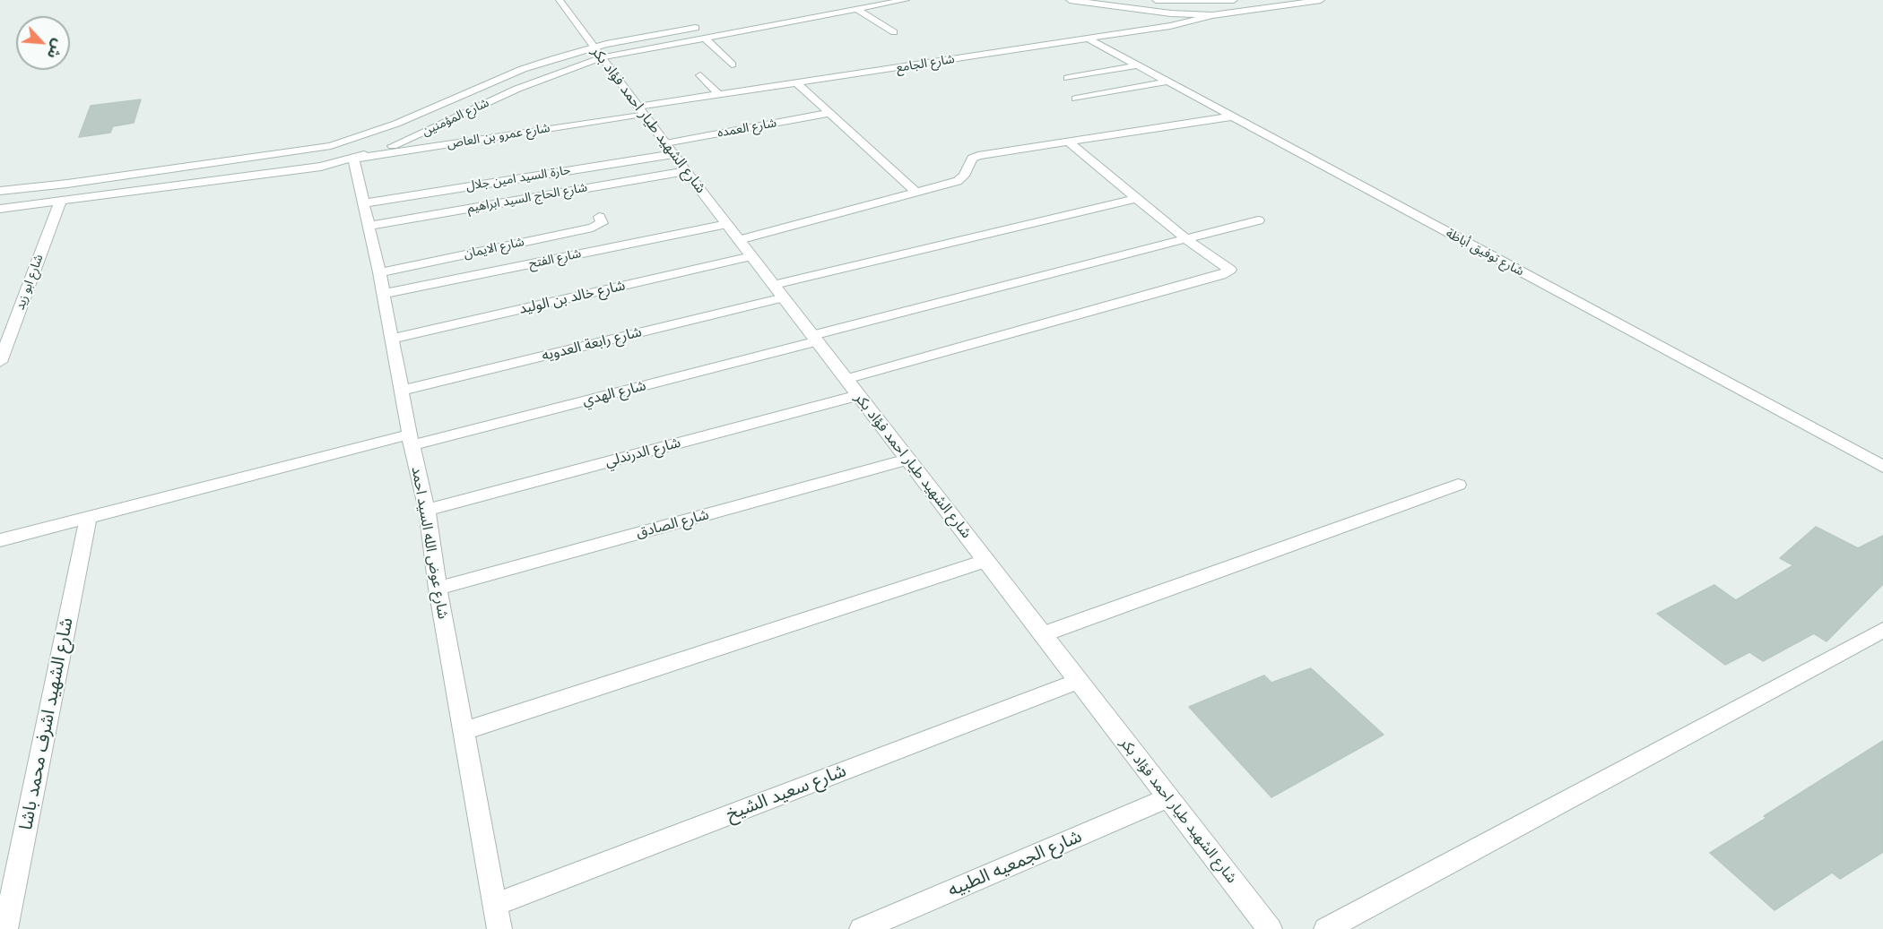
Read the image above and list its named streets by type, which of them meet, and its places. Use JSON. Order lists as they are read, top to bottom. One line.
{"streets":{"street":["شارع الجامع","شارع المؤمنين","شارع الشهيد طيار احمد فؤاد بكر","شارع العمده","شارع عمرو بن العاص","حارة السيد امين جلال","شارع الحاج السيد ابراهيم","شارع الايمان","شارع توفيق أباظة","شارع الفتح","شارع ابو زيد","شارع خالد بن الوليد","شارع رابعة العدويه","شارع الهدي","شارع الدرندلي","شارع الصادق","شارع عوض الله السيد احمد","شارع الشهيد اشرف محمد باشا","شارع سعيد الشيخ","شارع الجمعيه الطبيه"]},"crossings":[["شارع الجامع","شارع الشهيد طيار احمد فؤاد بكر"],["شارع الجامع","شارع عمرو بن العاص"],["شارع الجامع","شارع توفيق أباظة"],["شارع المؤمنين","شارع الشهيد طيار احمد فؤاد بكر"],["شارع المؤمنين","شارع عمرو بن العاص"],["شارع المؤمنين","شارع ابو زيد"],["شارع المؤمنين","شارع عوض الله السيد احمد"],["شارع الشهيد طيار احمد فؤاد بكر","شارع العمده"],["شارع الشهيد طيار احمد فؤاد بكر","شارع عمرو بن العاص"],["شارع الشهيد طيار احمد فؤاد بكر","حارة السيد امين جلال"],["شارع الشهيد طيار احمد فؤاد بكر","شارع الحاج السيد ابراهيم"],["شارع الشهيد طيار احمد فؤاد بكر","شارع الفتح"],["شارع الشهيد طيار احمد فؤاد بكر","شارع خالد بن الوليد"],["شارع الشهيد طيار احمد فؤاد بكر","شارع رابعة العدويه"],["شارع الشهيد طيار احمد فؤاد بكر","شارع الهدي"],["شارع الشهيد طيار احمد فؤاد بكر","شارع الدرندلي"],["شارع الشهيد طيار احمد فؤاد بكر","شارع الصادق"],["شارع الشهيد طيار احمد فؤاد بكر","شارع سعيد الشيخ"],["شارع الشهيد طيار احمد فؤاد بكر","شارع الجمعيه الطبيه"],["شارع العمده","حارة السيد امين جلال"],["شارع عمرو بن العاص","شارع عوض الله السيد احمد"],["حارة السيد امين جلال","شارع عوض الله السيد احمد"],["شارع الحاج السيد ابراهيم","شارع عوض الله السيد احمد"],["شارع الايمان","شارع عوض الله السيد احمد"],["شارع الفتح","شارع عوض الله السيد احمد"],["شارع خالد بن الوليد","شارع عوض الله السيد احمد"],["شارع رابعة العدويه","شارع عوض الله السيد احمد"],["شارع الهدي","شارع عوض الله السيد احمد"],["شارع الهدي","شارع الشهيد اشرف محمد باشا"],["شارع الدرندلي","شارع عوض الله السيد احمد"],["شارع الصادق","شارع عوض الله السيد احمد"],["شارع عوض الله السيد احمد","شارع سعيد الشيخ"]],"north":"bottom right"}
